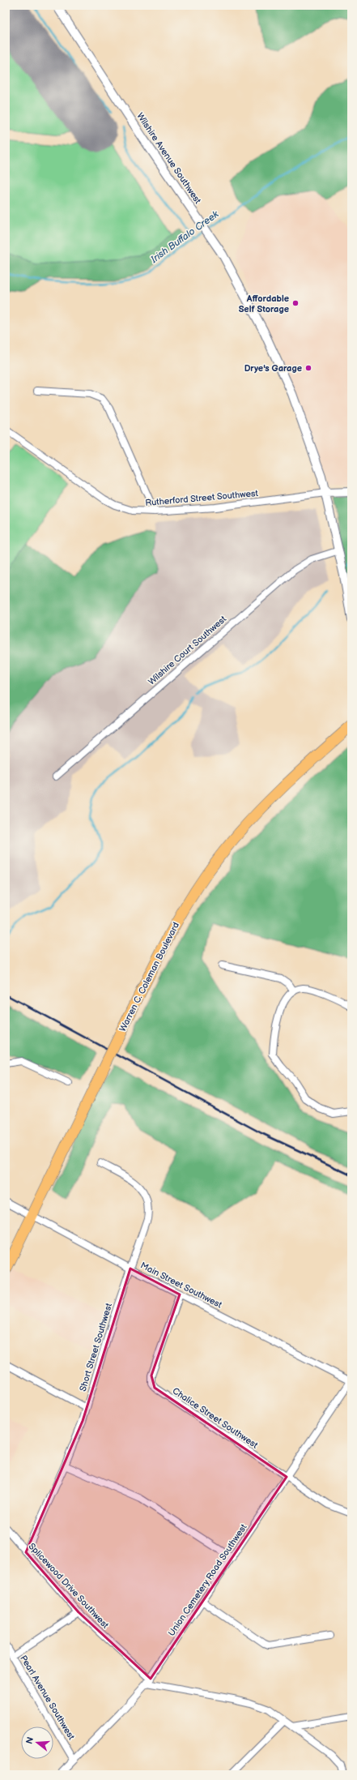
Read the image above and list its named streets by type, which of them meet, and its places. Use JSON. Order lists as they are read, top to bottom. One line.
{"streets":{"highway":["Warren C. Coleman Boulevard"],"street":["Wilshire Avenue Southwest","Rutherford Street Southwest","Wilshire Court Southwest","Main Street Southwest","Short Street Southwest","Chalice Street Southwest","Union Cemetery Road Southwest","Splicewood Drive Southwest","Pearl Avenue Southwest"]},"crossings":[["Wilshire Avenue Southwest","Rutherford Street Southwest"],["Wilshire Avenue Southwest","Wilshire Court Southwest"],["Warren C. Coleman Boulevard","Main Street Southwest"],["Main Street Southwest","Short Street Southwest"],["Main Street Southwest","Chalice Street Southwest"],["Main Street Southwest","Union Cemetery Road Southwest"],["Short Street Southwest","Splicewood Drive Southwest"],["Chalice Street Southwest","Union Cemetery Road Southwest"],["Union Cemetery Road Southwest","Splicewood Drive Southwest"],["Union Cemetery Road Southwest","Pearl Avenue Southwest"]],"water":["Irish Buffalo Creek"],"places":["Affordable Self Storage","Drye's Garage"],"north":"left"}
